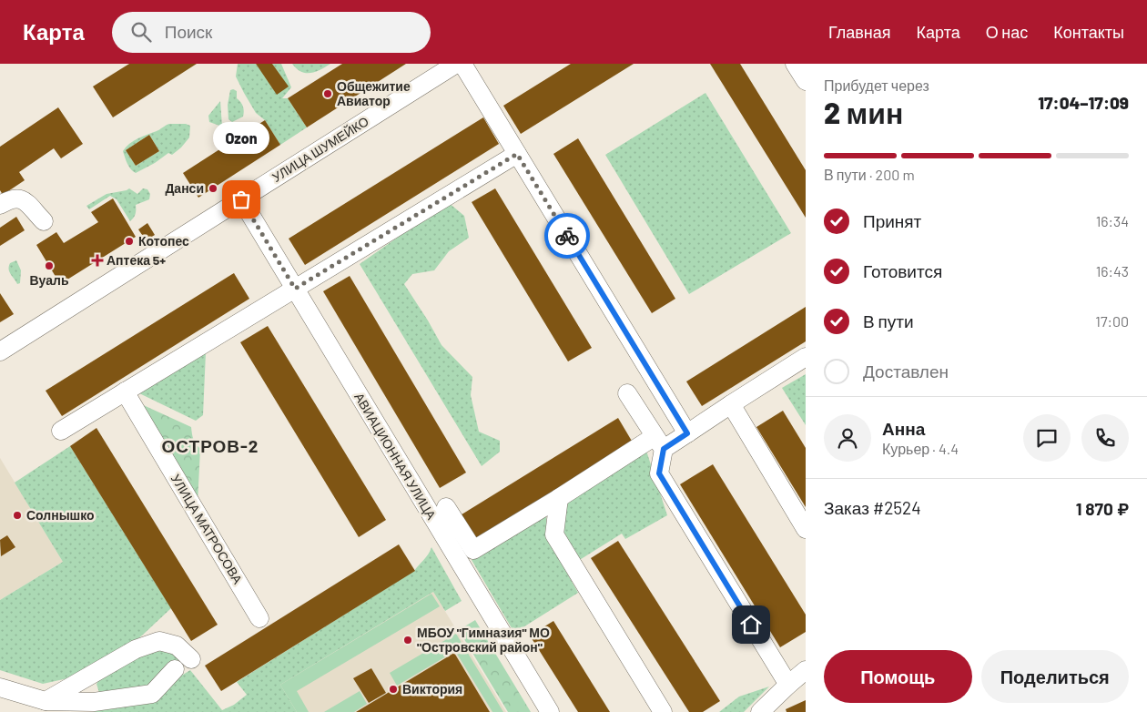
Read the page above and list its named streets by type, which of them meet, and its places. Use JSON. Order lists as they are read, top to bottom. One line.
{"streets":{"street":["УЛИЦА ШУМЕЙКО","АВИАЦИОННАЯ УЛИЦА","УЛИЦА МАТРОСОВА"]},"crossings":[["УЛИЦА ШУМЕЙКО","АВИАЦИОННАЯ УЛИЦА"]],"districts":["ОСТРОВ-2"],"places":{"other":["Общежитие Авиатор","Данси","Ozon","Котопес","Вуаль","Солнышко","МБОУ \"Гимназия\" МО \"Островский район\"","Виктория"],"health":["Аптека 5+"]},"page":{"header":"Карта","search":"Поиск","nav":["Главная","Карта","О нас","Контакты"],"heading":["2 мин","Прибудет через","17:04–17:09"],"panel":["Анна","Курьер · 4.4","Заказ #2524","1 870 ₽"],"bubble":"Ozon","bar":"В пути · 200 m","list":[["Принят","16:34"],["Готовится","16:43"],["В пути","17:00"],"Доставлен"],"buttons":["Помощь","Поделиться"]}}
